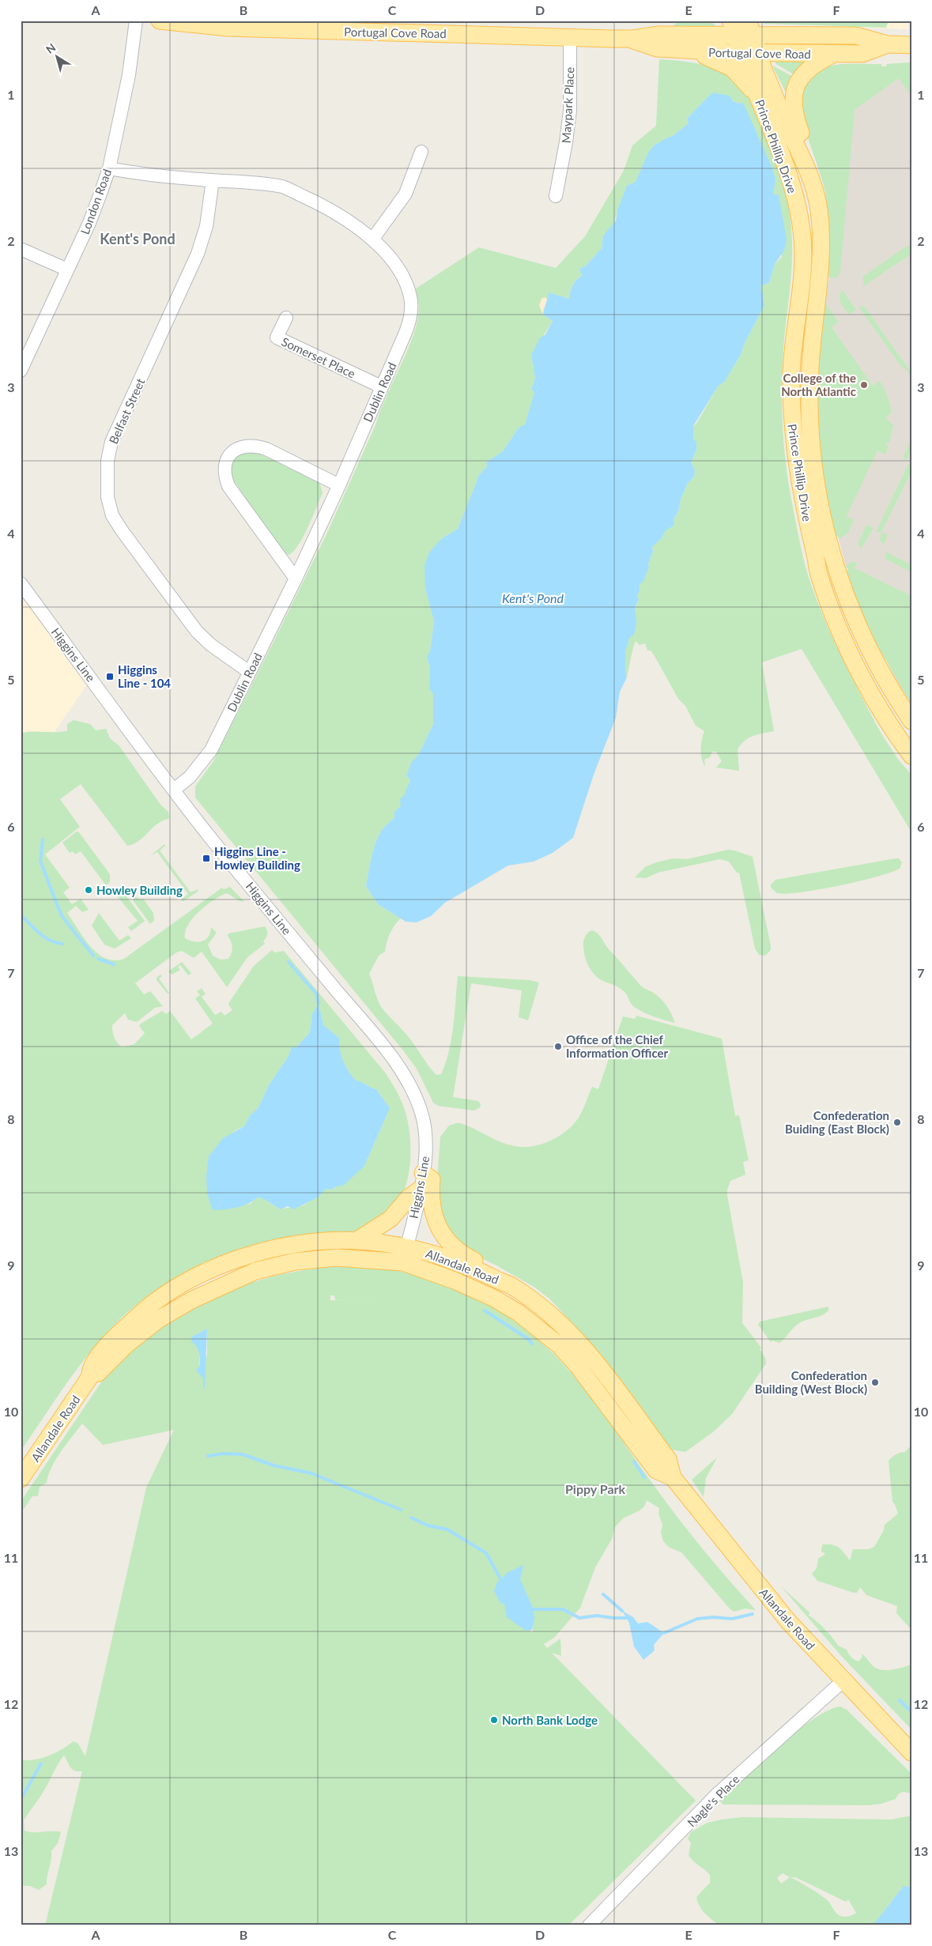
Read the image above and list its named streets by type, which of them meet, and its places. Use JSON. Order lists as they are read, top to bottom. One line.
{"streets":{"main road":["Portugal Cove Road","Prince Phillip Drive","Allandale Road"],"street":["Maypark Place","London Road","Somerset Place","Dublin Road","Belfast Street","Higgins Line","Nagle's Place"]},"crossings":[["Portugal Cove Road","Maypark Place"],["Portugal Cove Road","Prince Phillip Drive"],["London Road","Dublin Road"],["Somerset Place","Dublin Road"],["Dublin Road","Belfast Street"],["Dublin Road","Higgins Line"],["Higgins Line","Allandale Road"],["Allandale Road","Nagle's Place"]],"districts":["Kent's Pond","Pippy Park"],"water":["Kent's Pond"],"places":{"other":["College of the North Atlantic","Howley Building","Office of the Chief Information Officer","Confederation Buiding (East Block)","Confederation Building (West Block)","North Bank Lodge"],"transit":["Higgins Line - 104","Higgins Line - Howley Building"]},"north":"top left","grid":{"columns":["A","B","C","D","E","F"],"rows":["1","2","3","4","5","6","7","8","9","10","11","12","13"]}}
